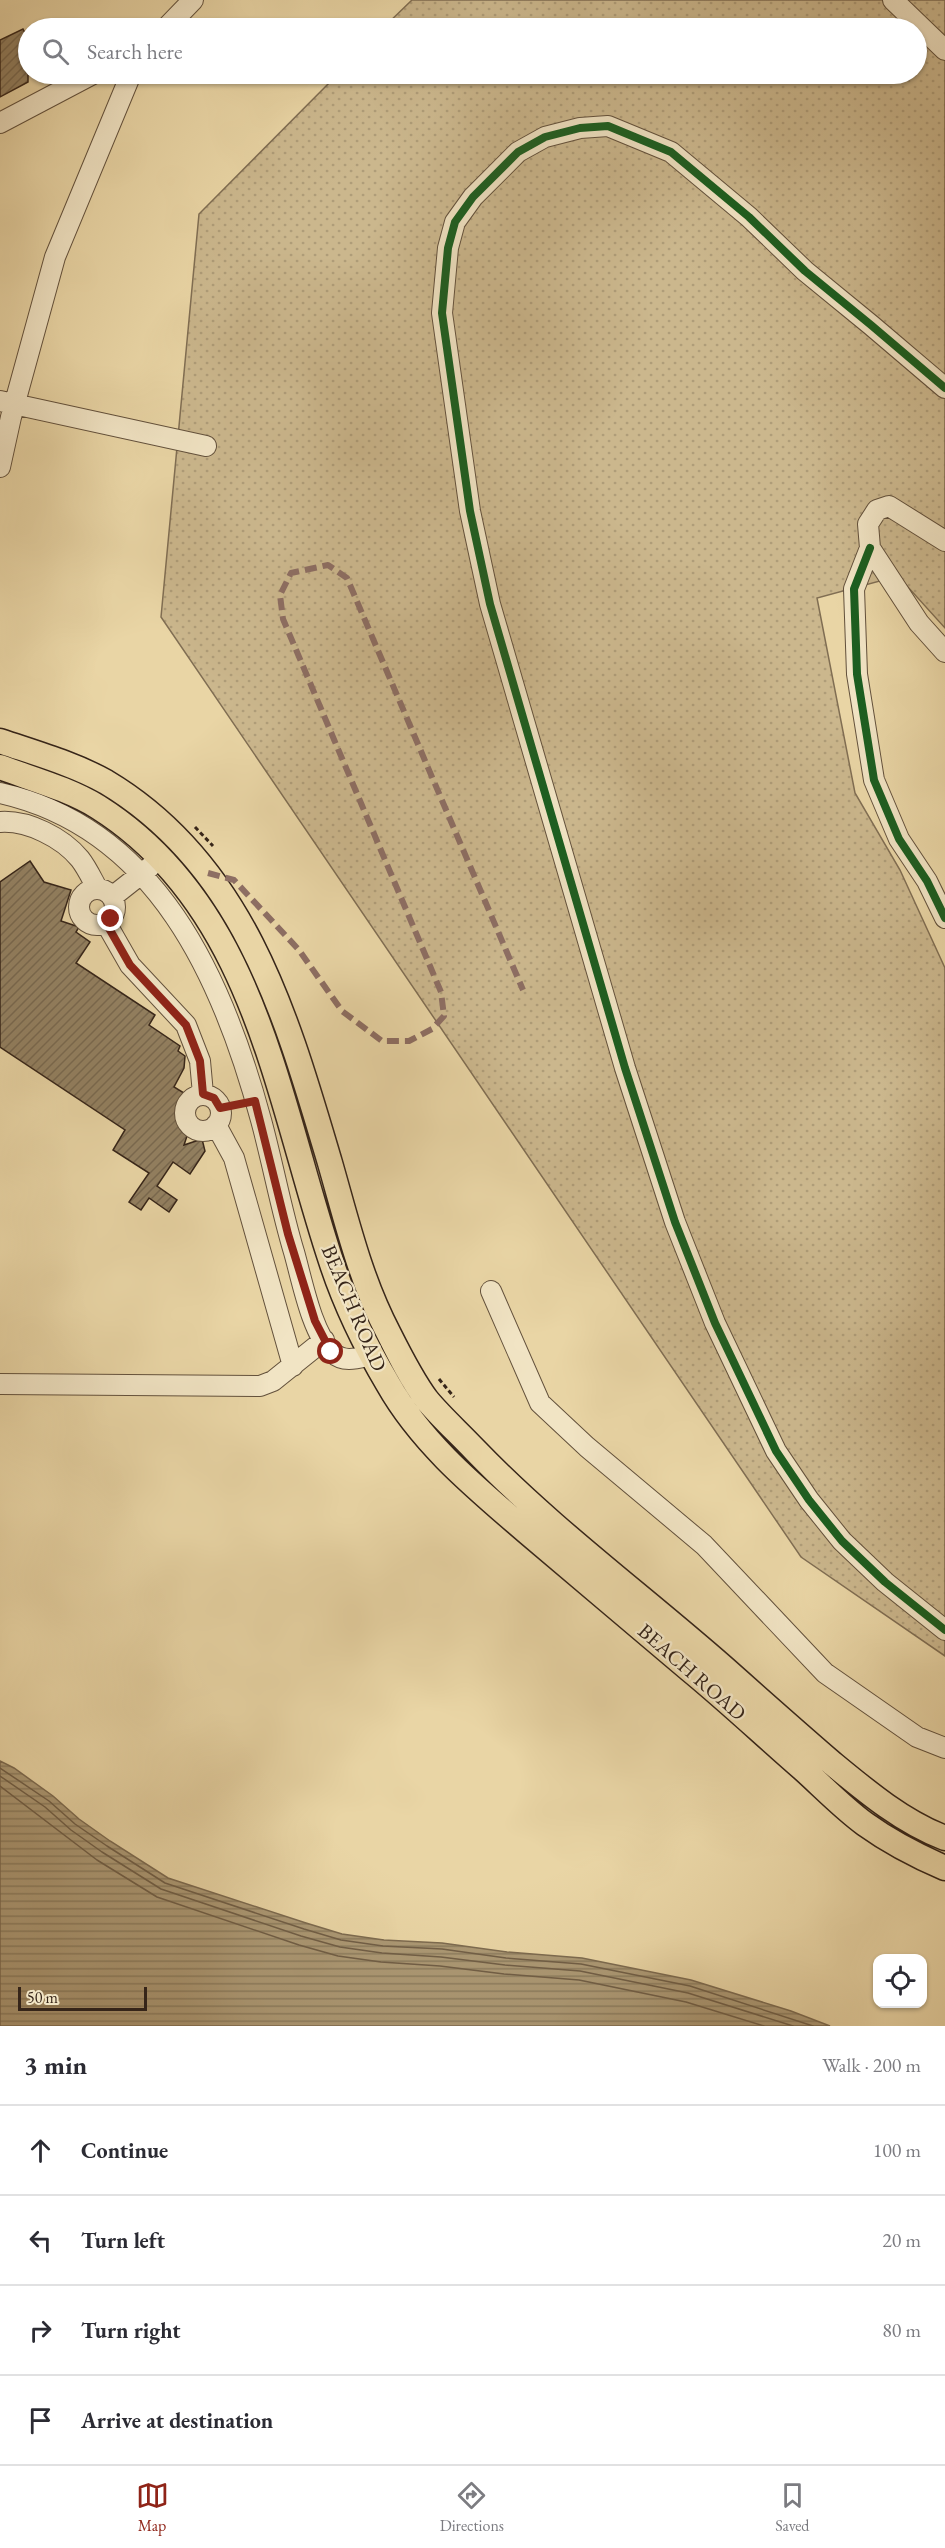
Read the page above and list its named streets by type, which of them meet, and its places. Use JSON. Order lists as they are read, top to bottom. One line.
{"streets":{"main road":["BEACH ROAD"]},"scale_bar":"50 m","page":{"search":"Search here","scale":"50 m","heading":["3 min","Walk · 200 m"],"list":[["Continue","100 m"],["Turn left","20 m"],["Turn right","80 m"],"Arrive at destination"],"nav":["Map","Directions","Saved"]}}
